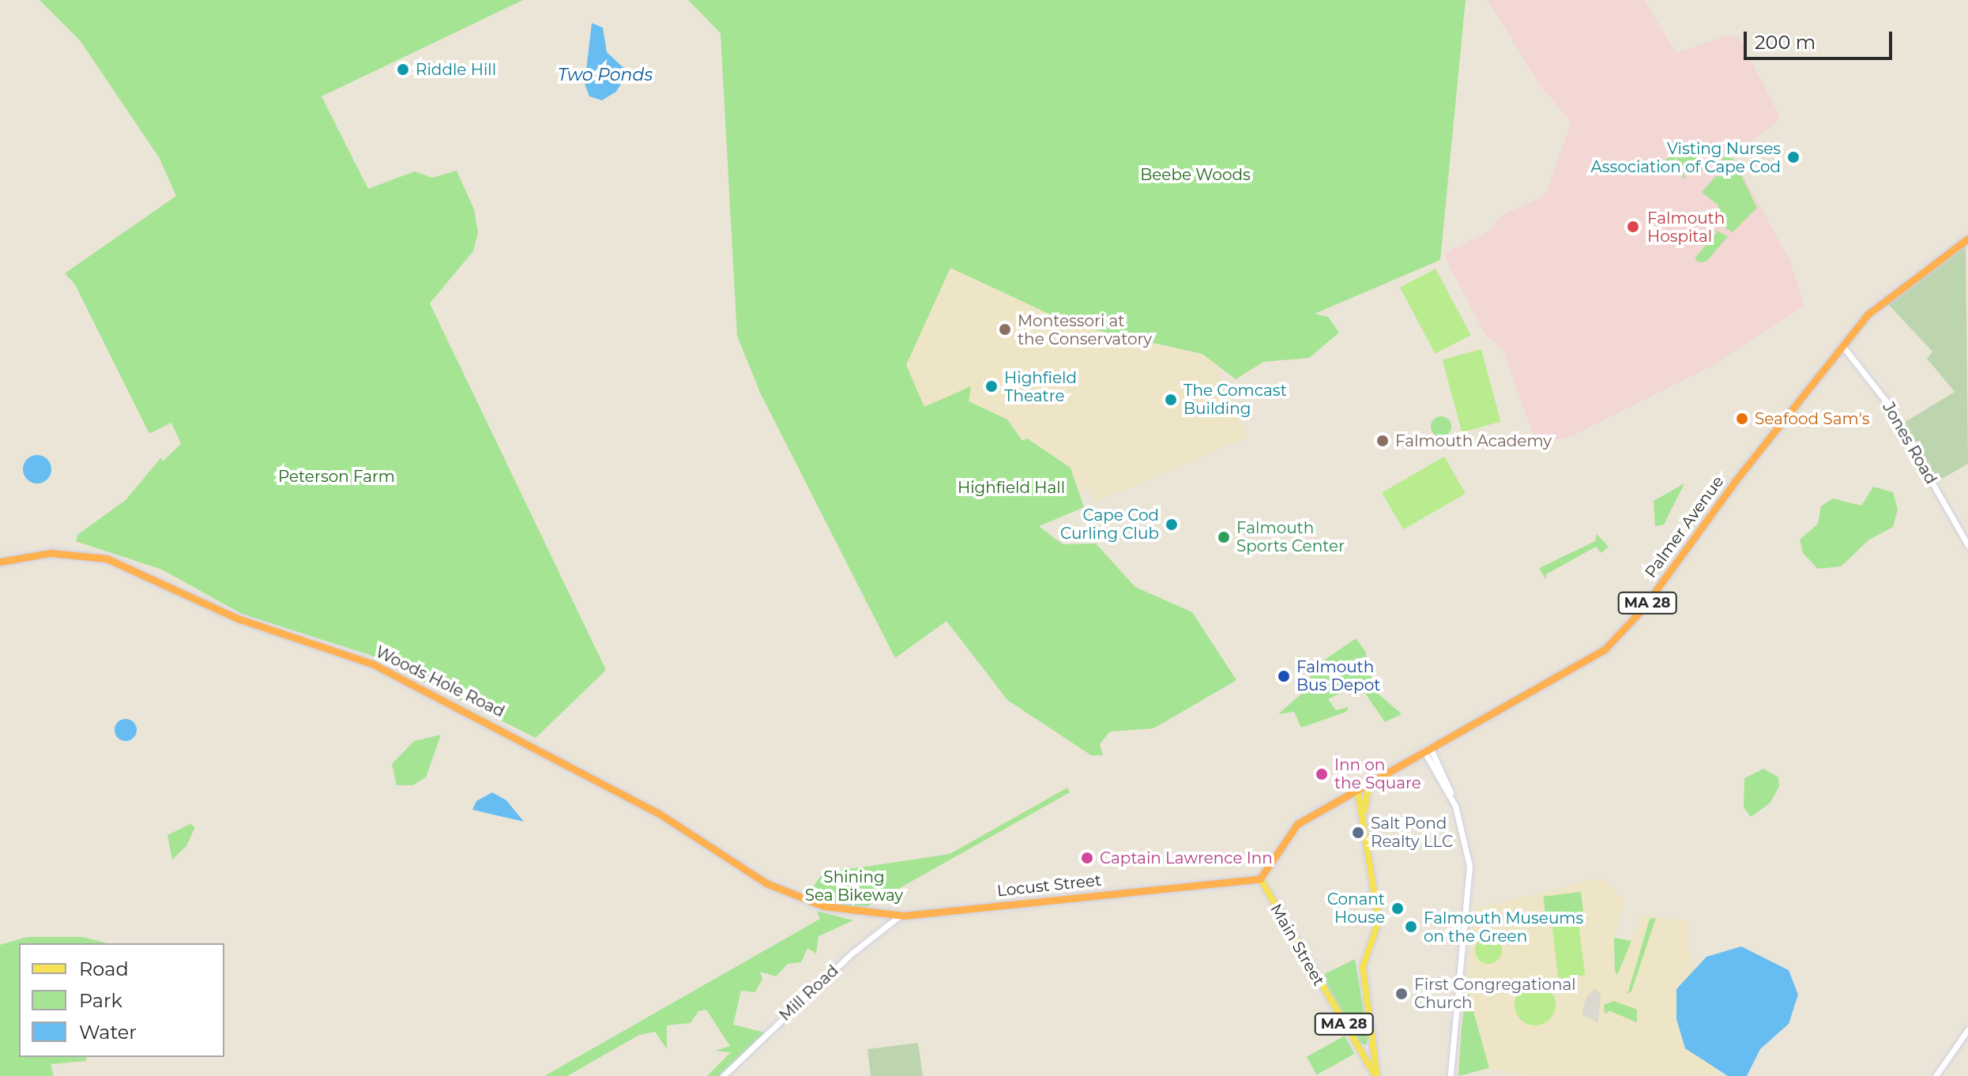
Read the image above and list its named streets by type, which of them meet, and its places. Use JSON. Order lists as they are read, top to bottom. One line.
{"streets":{"highway":["Palmer Avenue","MA 28","Woods Hole Road","Locust Street"],"main road":["Main Street"],"street":["Jones Road","Mill Road"]},"crossings":[["Jones Road","Palmer Avenue"],["Palmer Avenue","MA 28"],["MA 28","Locust Street"],["MA 28","Main Street"],["Woods Hole Road","Locust Street"],["Locust Street","Main Street"],["Locust Street","Mill Road"]],"water":["Two Ponds"],"parks":["Beebe Woods","Peterson Farm","Highfield Hall","Shining Sea Bikeway"],"places":["Riddle Hill","Visting Nurses Association of Cape Cod","Falmouth Hospital","Montessori at the Conservatory","Highfield Theatre","The Comcast Building","Seafood Sam's","Falmouth Academy","Cape Cod Curling Club","Falmouth Sports Center","Falmouth Bus Depot","Inn on the Square","Salt Pond Realty LLC","Captain Lawrence Inn","Conant House","Falmouth Museums on the Green","First Congregational Church"],"legend":["Road","Park","Water"],"scale_bar":"200 m"}
